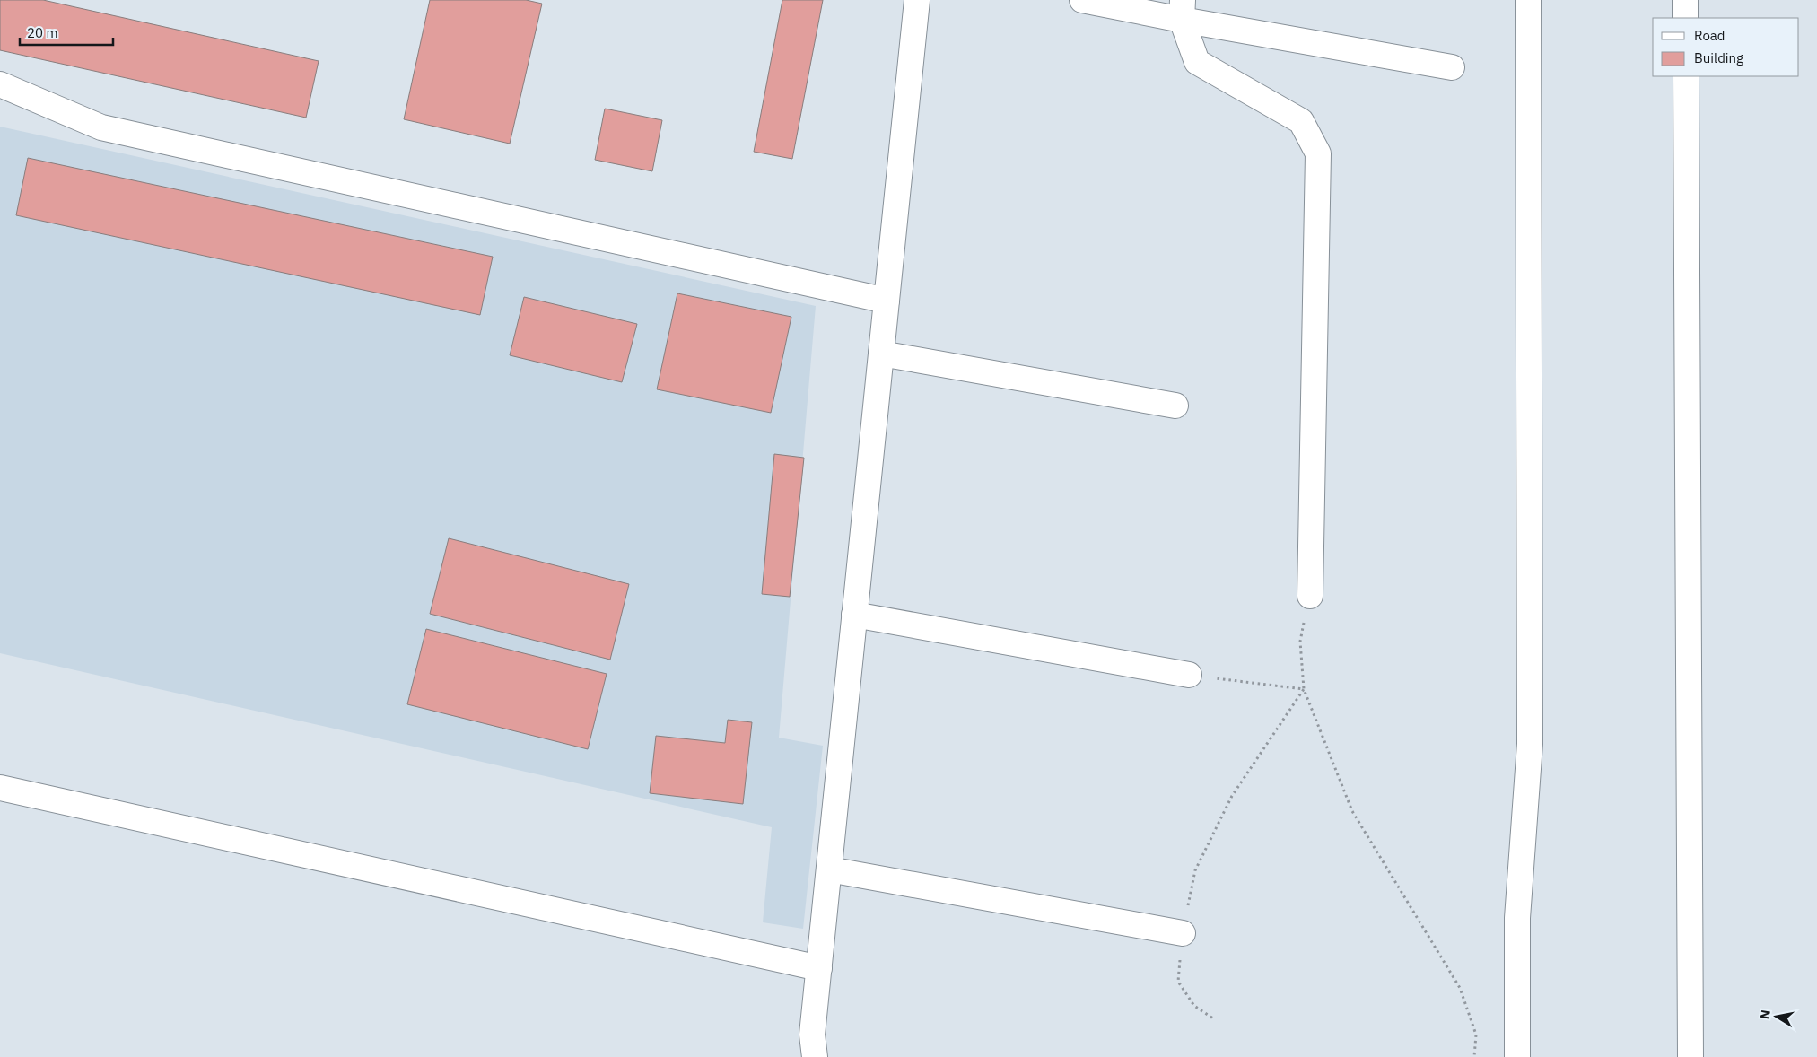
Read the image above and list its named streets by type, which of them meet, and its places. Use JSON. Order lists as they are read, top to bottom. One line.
{"legend":["Road","Building"],"scale_bar":"20 m","north":"left"}
